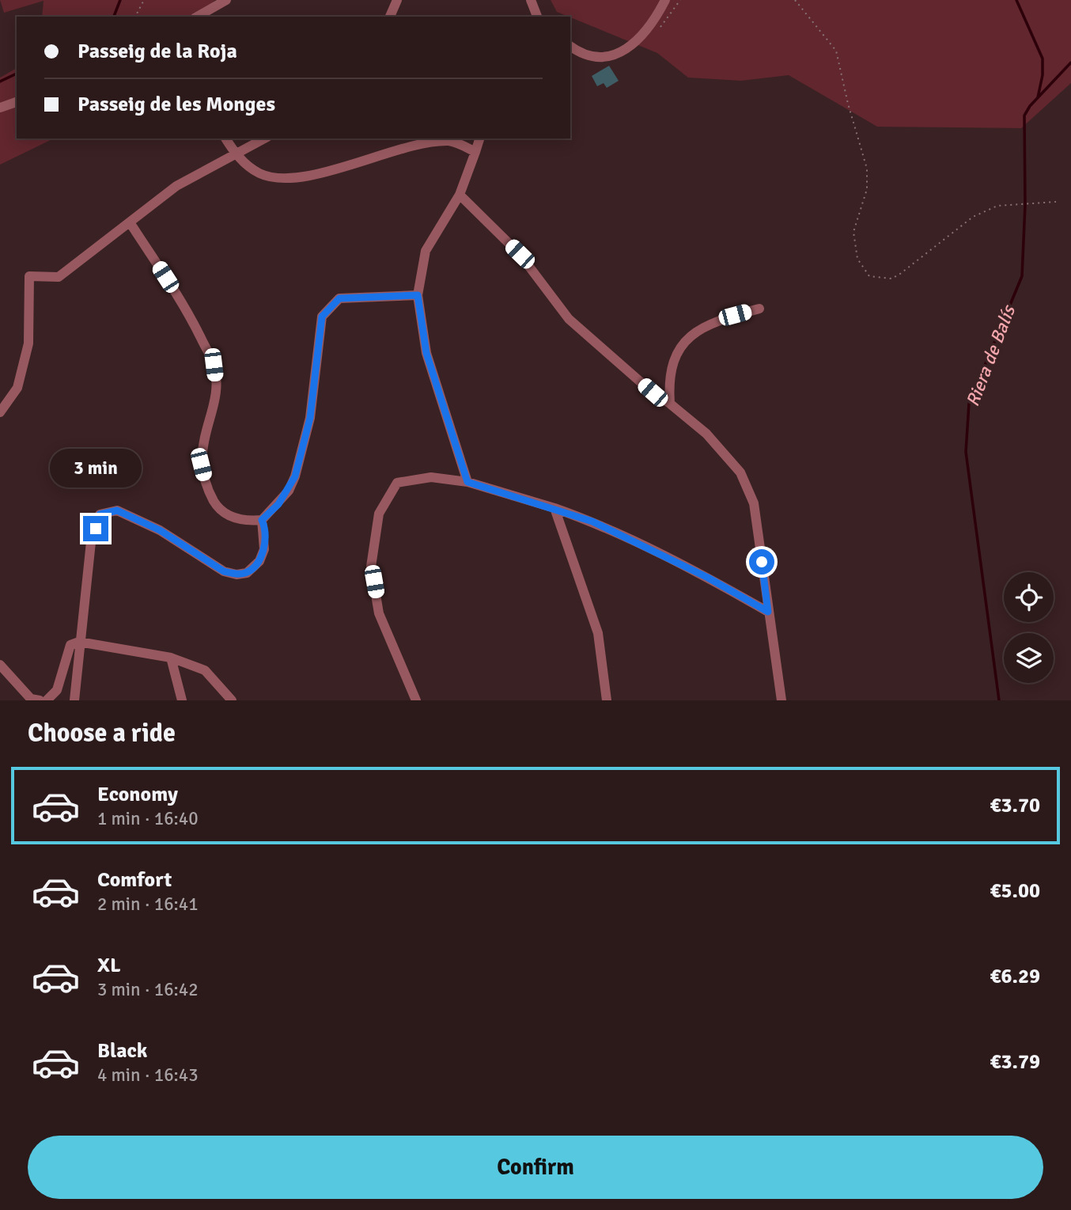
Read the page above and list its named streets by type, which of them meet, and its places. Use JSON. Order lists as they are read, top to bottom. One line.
{"water":["Riera de Balís"],"page":{"banner":["Passeig de la Roja","Passeig de les Monges"],"bubble":"3 min","heading":"Choose a ride","list":[{"name":"Economy","note":"1 min · 16:40","value":"€3.70"},{"name":"Comfort","note":"2 min · 16:41","value":"€5.00"},{"name":"XL","note":"3 min · 16:42","value":"€6.29"},{"name":"Black","note":"4 min · 16:43","value":"€3.79"}],"buttons":"Confirm"}}
